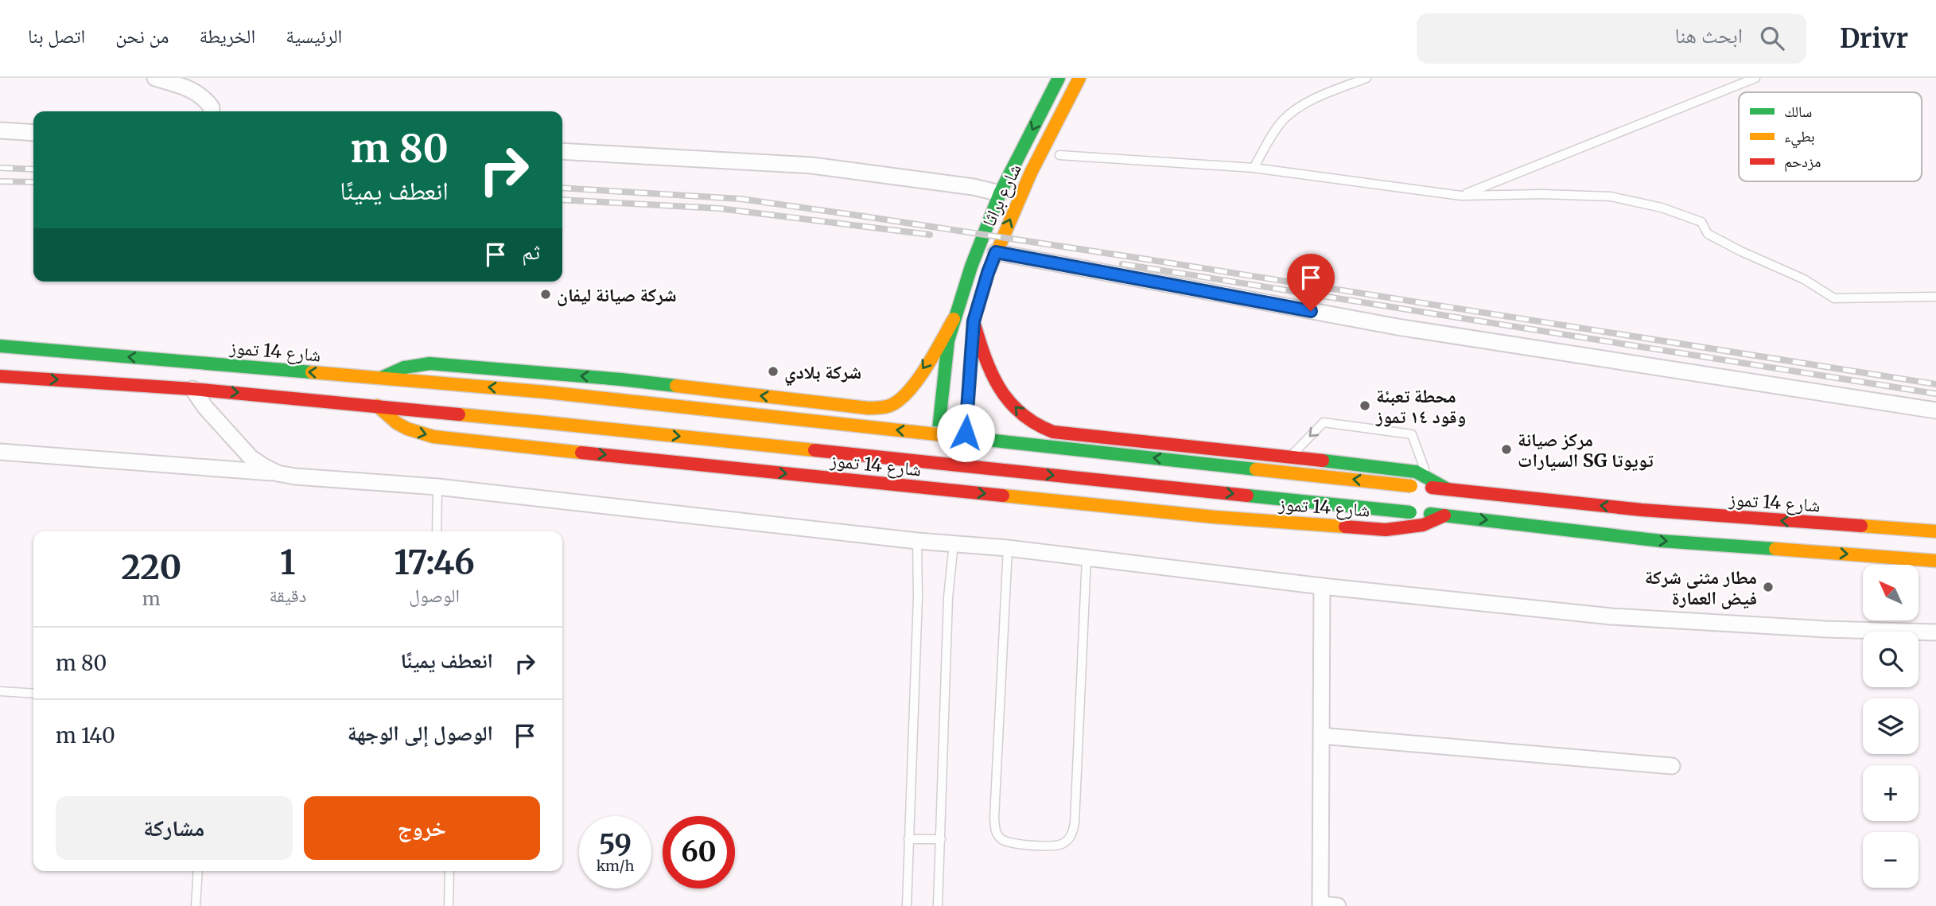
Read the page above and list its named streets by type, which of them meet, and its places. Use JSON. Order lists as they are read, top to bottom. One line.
{"streets":{"main road":["شارع براثا","شارع 14 تموز"]},"places":["شركة صيانة ليفان","شركة بلادي","محطة تعبئة وقود ١٤ تموز","مركز صيانة السيارات SG تويوتا","مطار مثنى شركة فيض العمارة"],"legend":["سالك","بطيء","مزدحم"],"north":"top left","page":{"header":"Drivr","search":"ابحث هنا","nav":["الرئيسية","الخريطة","من نحن","اتصل بنا"],"turn":["80 m","انعطف يمينًا"],"then":"ثم","eta":["17:46","الوصول","1","دقيقة","220","m"],"map_buttons":["+","−"],"list":[{"name":"انعطف يمينًا","value":"80 m"},{"name":"الوصول إلى الوجهة","value":"140 m"}],"buttons":["خروج","مشاركة"],"speed":"59 km/h","limit":"60"}}
